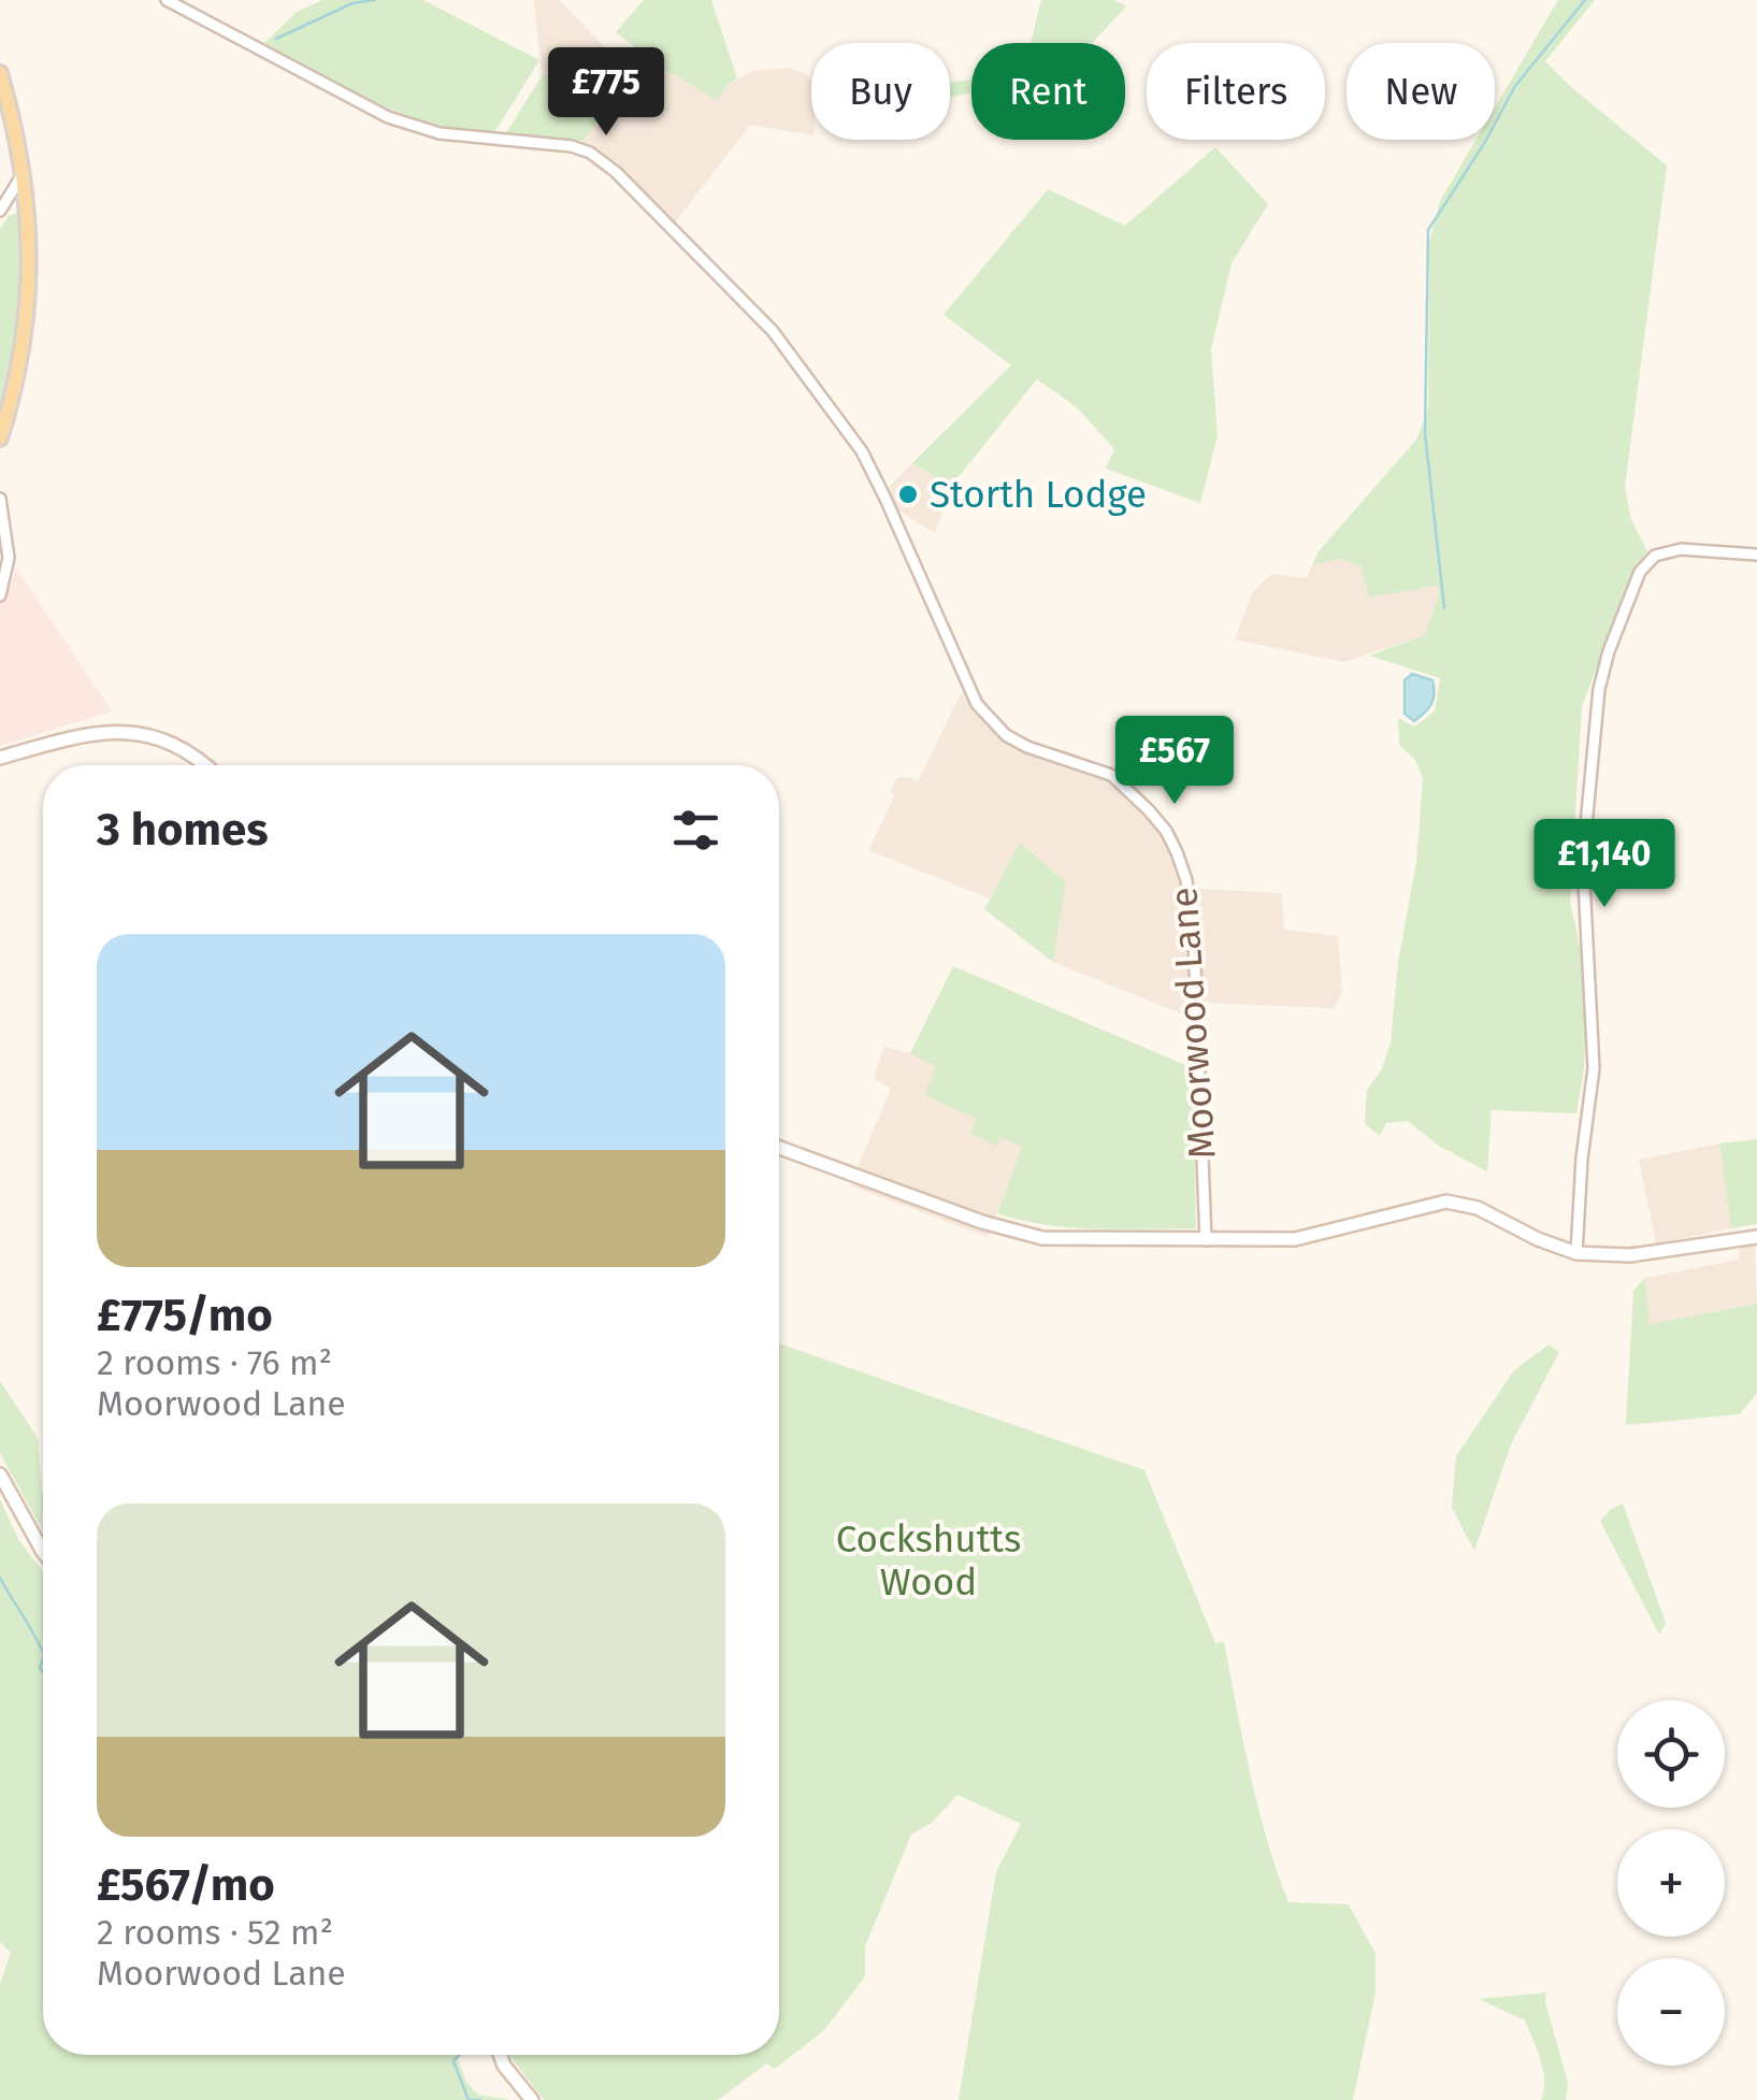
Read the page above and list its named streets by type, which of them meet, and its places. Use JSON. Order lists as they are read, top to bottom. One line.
{"streets":{"street":["Moorwood Lane"]},"parks":["Cockshutts Wood"],"places":["Storth Lodge"],"page":{"chip":["Buy","Rent","Filters","New"],"price":["£775","£567","£1,140"],"heading":"3 homes","list":[{"name":"£775/mo","note":"2 rooms · 76 m² · Moorwood Lane"},{"name":"£567/mo","note":"2 rooms · 52 m² · Moorwood Lane"}],"map_buttons":["+","−"]}}
